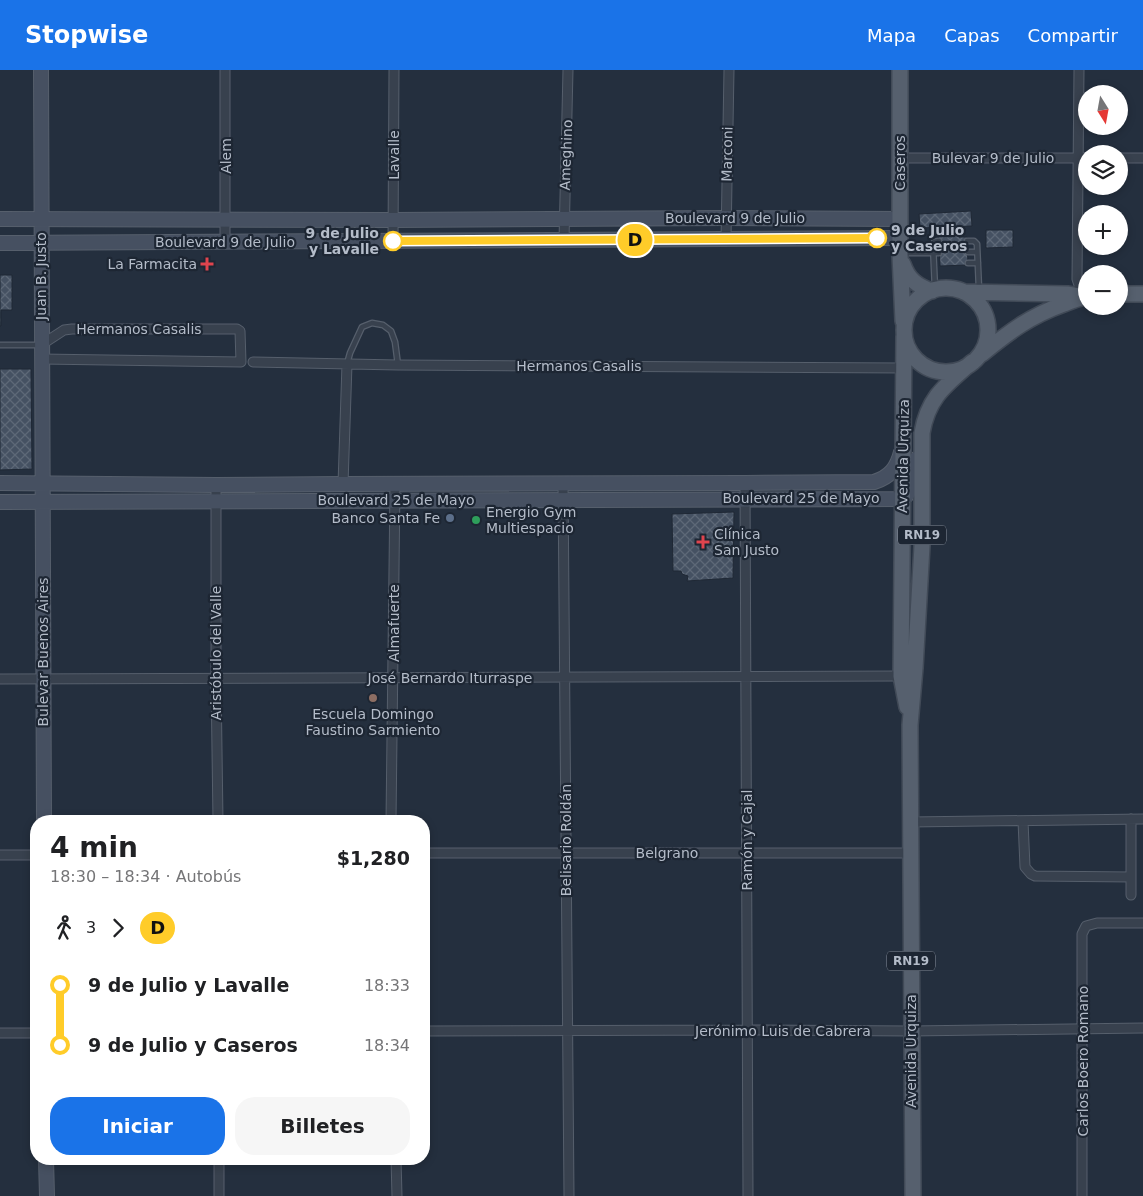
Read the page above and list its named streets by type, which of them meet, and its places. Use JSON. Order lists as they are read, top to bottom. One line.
{"streets":{"main road":["Caseros","Boulevard 9 de Julio","Juan B. Justo","Avenida Urquiza","Boulevard 25 de Mayo","RN19","Bulevar Buenos Aires"],"street":["Marconi","Lavalle","Ameghino","Alem","Bulevar 9 de Julio","Hermanos Casalis","Almafuerte","Aristóbulo del Valle","José Bernardo Iturraspe","Belisario Roldán","Ramón y Cajal","Belgrano","Jerónimo Luis de Cabrera","Carlos Boero Romano"]},"crossings":[["Marconi","Boulevard 9 de Julio"],["Lavalle","Boulevard 9 de Julio"],["Ameghino","Boulevard 9 de Julio"],["Alem","Boulevard 9 de Julio"],["Bulevar 9 de Julio","Caseros"],["Caseros","Boulevard 9 de Julio"],["Caseros","Avenida Urquiza"],["Caseros","RN19"],["Boulevard 9 de Julio","Juan B. Justo"],["Juan B. Justo","Hermanos Casalis"],["Juan B. Justo","Boulevard 25 de Mayo"],["Juan B. Justo","Bulevar Buenos Aires"],["Hermanos Casalis","Avenida Urquiza"],["Avenida Urquiza","Boulevard 25 de Mayo"],["Avenida Urquiza","RN19"],["Avenida Urquiza","José Bernardo Iturraspe"],["Avenida Urquiza","Belgrano"],["Avenida Urquiza","Jerónimo Luis de Cabrera"],["Boulevard 25 de Mayo","Almafuerte"],["Boulevard 25 de Mayo","Bulevar Buenos Aires"],["Boulevard 25 de Mayo","Aristóbulo del Valle"],["Boulevard 25 de Mayo","Belisario Roldán"],["Boulevard 25 de Mayo","Ramón y Cajal"],["Almafuerte","José Bernardo Iturraspe"],["Bulevar Buenos Aires","José Bernardo Iturraspe"],["Aristóbulo del Valle","José Bernardo Iturraspe"],["José Bernardo Iturraspe","Belisario Roldán"],["José Bernardo Iturraspe","Ramón y Cajal"],["Belisario Roldán","Belgrano"],["Belisario Roldán","Jerónimo Luis de Cabrera"],["Ramón y Cajal","Belgrano"],["Ramón y Cajal","Jerónimo Luis de Cabrera"],["Jerónimo Luis de Cabrera","Carlos Boero Romano"]],"places":{"other":["9 de Julio y Caseros","9 de Julio y Lavalle","Banco Santa Fe","Energio Gym Multiespacio","Escuela Domingo Faustino Sarmiento"],"health":["La Farmacita","Clínica San Justo"]},"lines":["bus line D"],"north":"bottom","page":{"header":"Stopwise","nav":["Mapa","Capas","Compartir"],"on_map":"D","map_buttons":["+","−"],"heading":["4 min","18:30 – 18:34 · Autobús","$1,280"],"legs":["3","D"],"list":[{"name":"9 de Julio y Lavalle","value":"18:33"},{"name":"9 de Julio y Caseros","value":"18:34"}],"buttons":["Iniciar","Billetes"]}}
